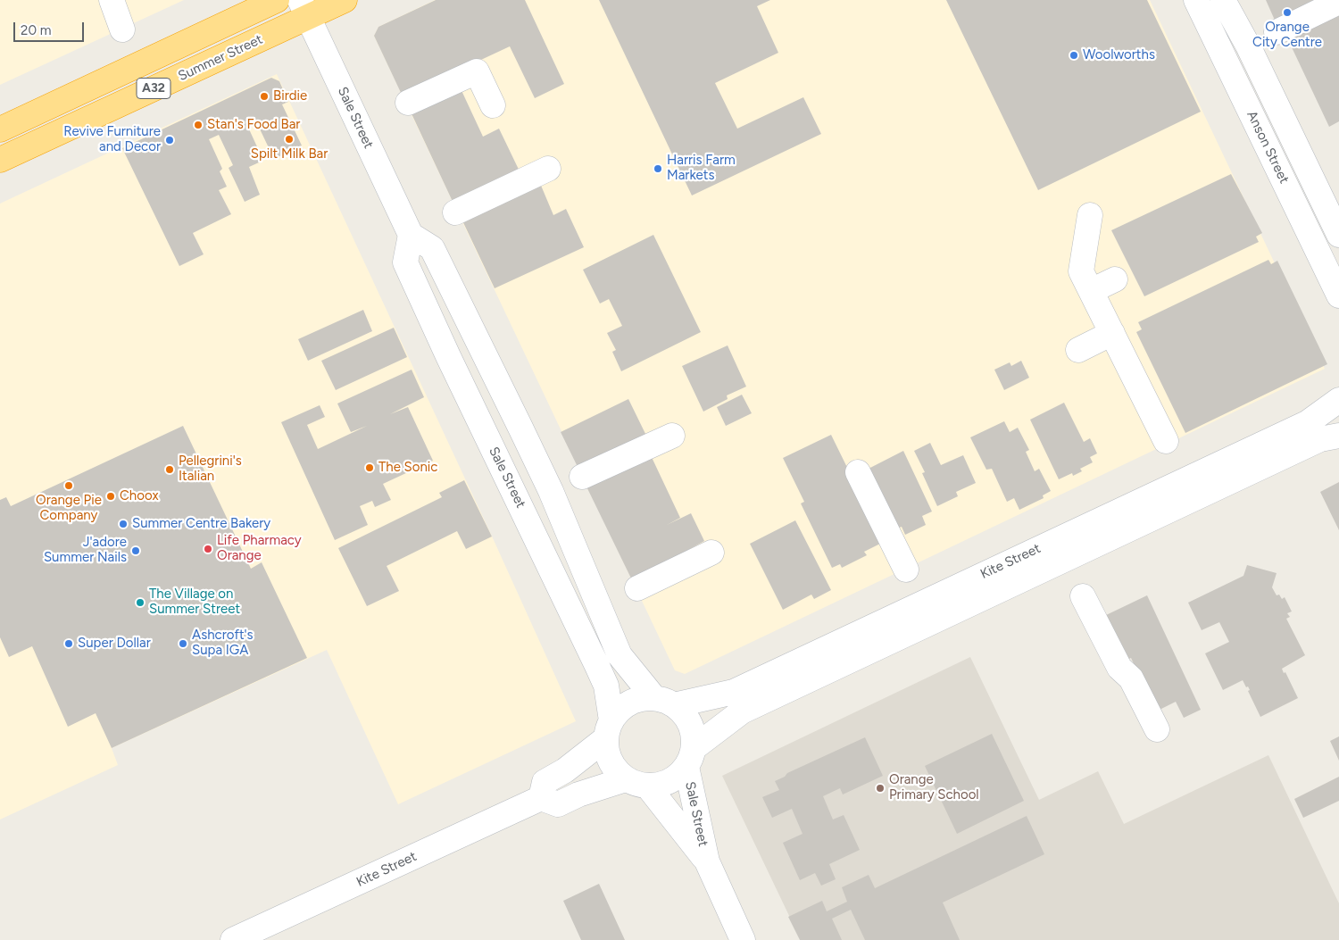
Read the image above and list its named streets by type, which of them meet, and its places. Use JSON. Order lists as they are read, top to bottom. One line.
{"streets":{"highway":["Summer Street","A32"],"street":["Sale Street","Anson Street","Kite Street"]},"crossings":[["Summer Street","Sale Street"],["Sale Street","Kite Street"]],"places":["Orange City Centre","Woolworths","Birdie","Stan's Food Bar","Spilt Milk Bar","Revive Furniture and Decor","Harris Farm Markets","The Sonic","Pellegrini's Italian","Orange Pie Company","Choox","Summer Centre Bakery","Life Pharmacy Orange","J'adore Summer Nails","The Village on Summer Street","Super Dollar","Ashcroft's Supa IGA","Orange Primary School"],"scale_bar":"20 m"}
